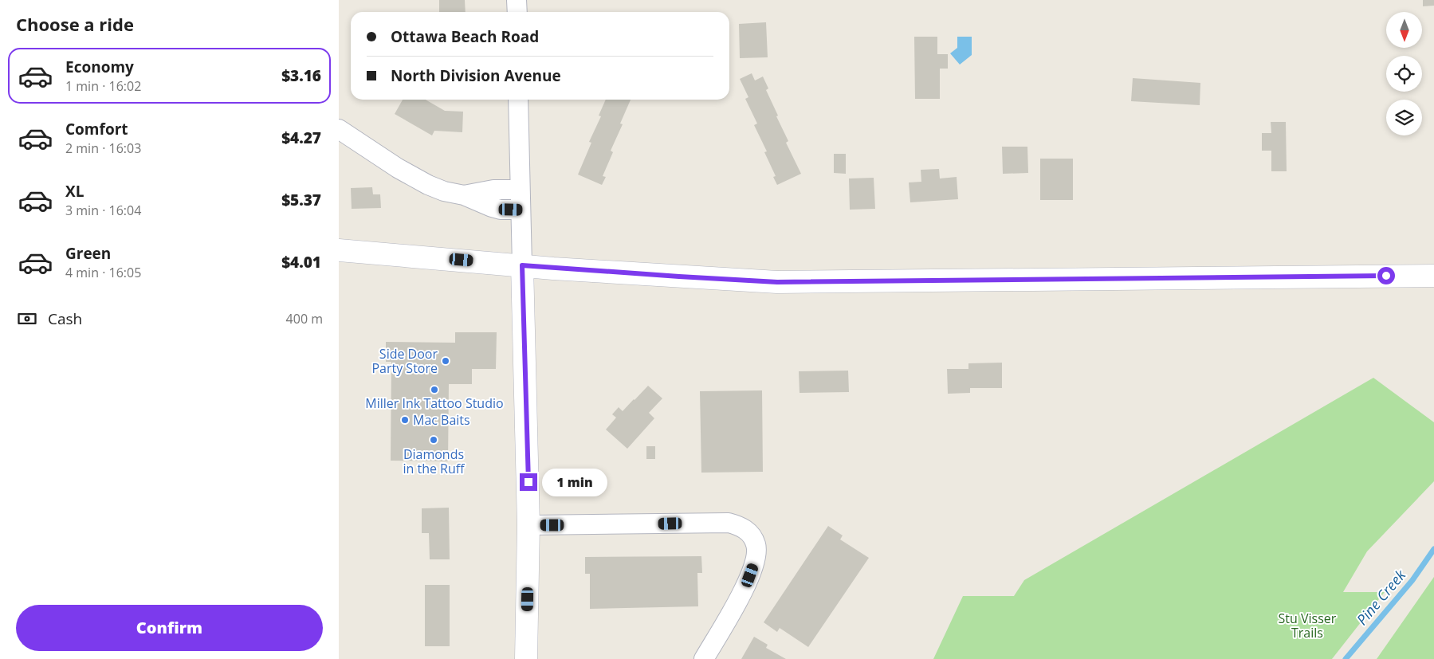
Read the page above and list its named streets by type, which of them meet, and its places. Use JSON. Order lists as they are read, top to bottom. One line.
{"water":["Pine Creek"],"parks":["Stu Visser Trails"],"places":["Side Door Party Store","Miller Ink Tattoo Studio","Mac Baits","Diamonds in the Ruff"],"north":"bottom","page":{"heading":"Choose a ride","banner":["Ottawa Beach Road","North Division Avenue"],"list":[{"name":"Economy","note":"1 min · 16:02","value":"$3.16"},{"name":"Comfort","note":"2 min · 16:03","value":"$4.27"},{"name":"XL","note":"3 min · 16:04","value":"$5.37"},{"name":"Green","note":"4 min · 16:05","value":"$4.01"}],"pay":["Cash","400 m"],"bubble":"1 min","buttons":"Confirm"}}
